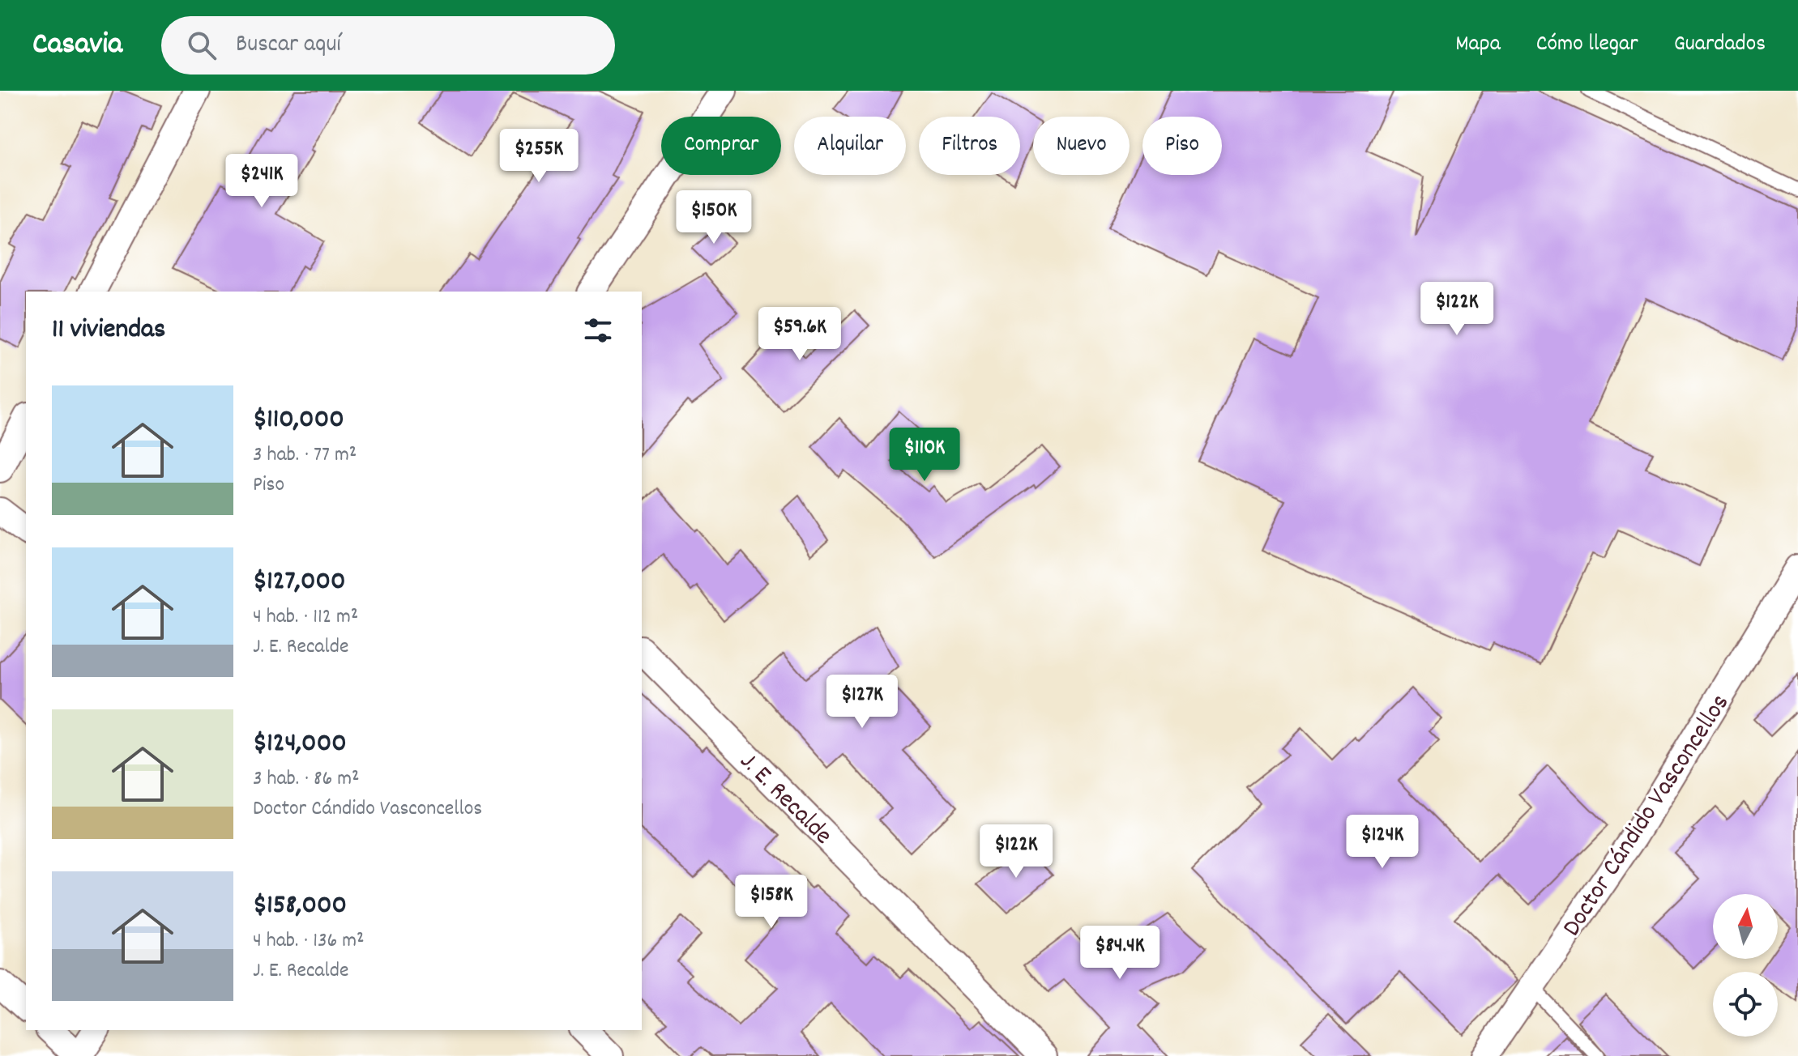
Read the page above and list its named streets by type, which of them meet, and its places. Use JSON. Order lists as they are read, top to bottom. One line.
{"streets":{"street":["J. E. Recalde","Doctor Cándido Vasconcellos"]},"north":"top","page":{"header":"Casavia","search":"Buscar aquí","nav":["Mapa","Cómo llegar","Guardados"],"chip":["Comprar","Alquilar","Filtros","Nuevo","Piso"],"price":["$255K","$241K","$150K","$122K","$59.6K","$110K","$127K","$124K","$122K","$158K","$84.4K"],"heading":"11 viviendas","list":[{"name":"$110,000","note":"3 hab. · 77 m² · Piso"},{"name":"$127,000","note":"4 hab. · 112 m² · J. E. Recalde"},{"name":"$124,000","note":"3 hab. · 86 m² · Doctor Cándido Vasconcellos"},{"name":"$158,000","note":"4 hab. · 136 m² · J. E. Recalde"}]}}
